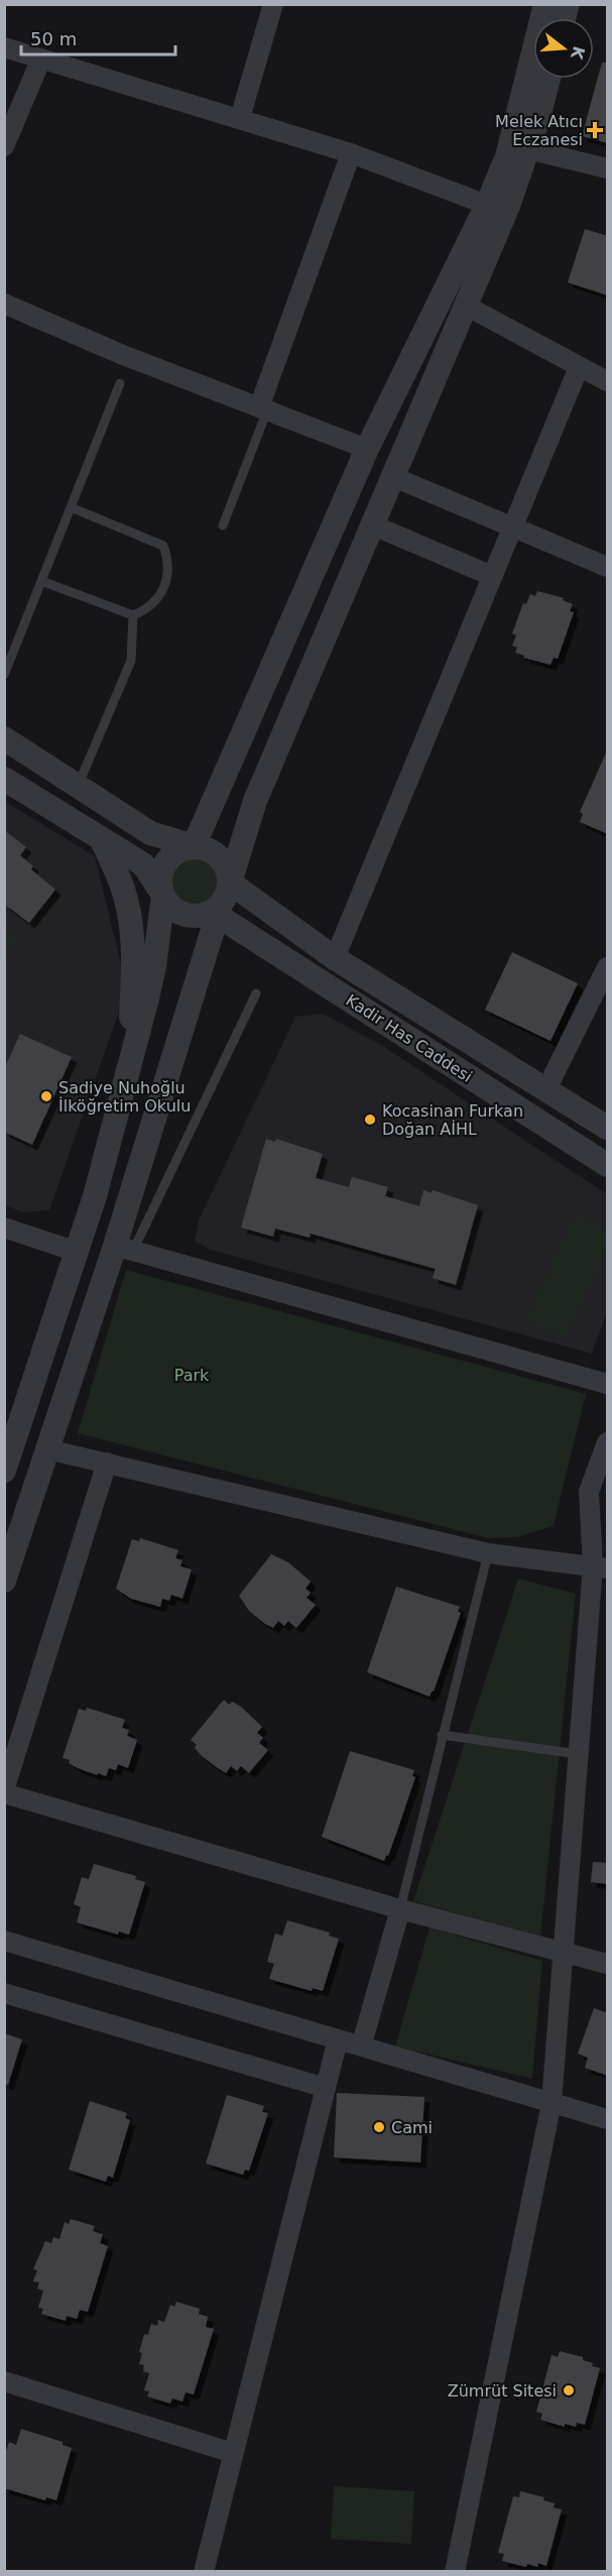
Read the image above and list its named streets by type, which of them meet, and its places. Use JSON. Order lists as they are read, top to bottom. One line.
{"streets":{"street":["Kadir Has Caddesi"]},"parks":["Park"],"places":{"health":["Melek Atıcı Eczanesi"],"other":["Sadiye Nuhoğlu İlköğretim Okulu","Kocasinan Furkan Doğan AİHL","Cami","Zümrüt Sitesi"]},"scale_bar":"50 m","north":"right"}
